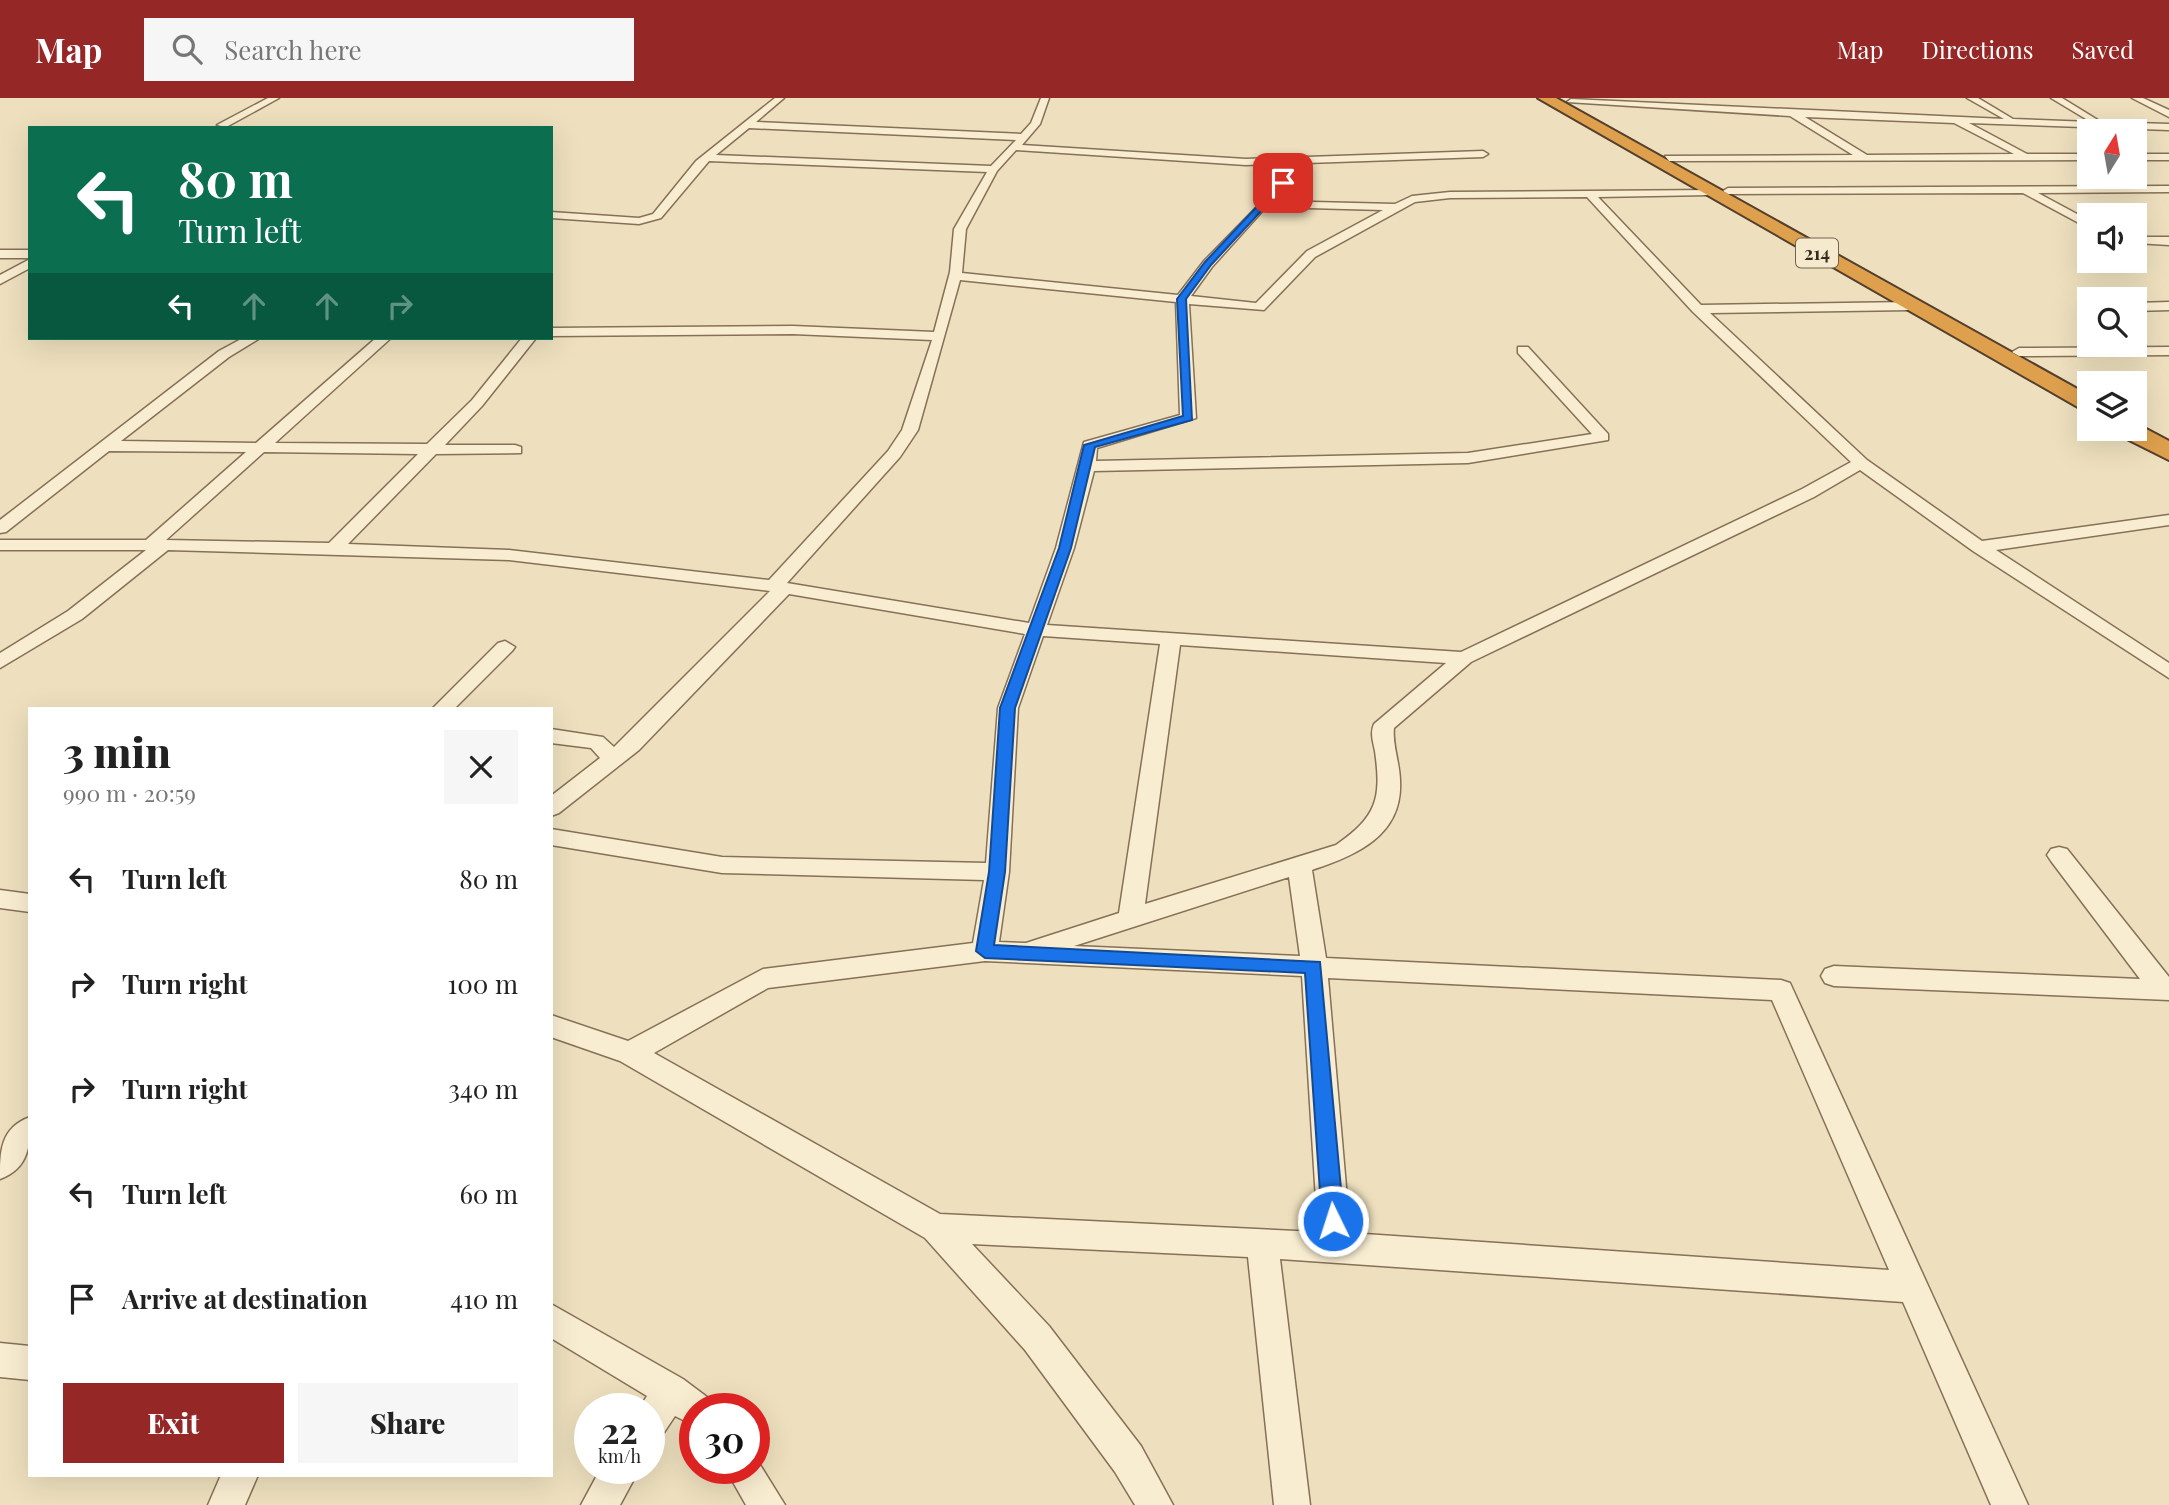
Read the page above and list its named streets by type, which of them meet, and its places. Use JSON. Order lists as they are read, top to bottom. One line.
{"streets":{"highway":["214"]},"north":"top","page":{"header":"Map","search":"Search here","nav":["Map","Directions","Saved"],"turn":["80 m","Turn left"],"heading":["3 min","990 m · 20:59"],"list":[{"name":"Turn left","value":"80 m"},{"name":"Turn right","value":"100 m"},{"name":"Turn right","value":"340 m"},{"name":"Turn left","value":"60 m"},{"name":"Arrive at destination","value":"410 m"}],"buttons":["Exit","Share"],"speed":"22 km/h","limit":"30"}}
